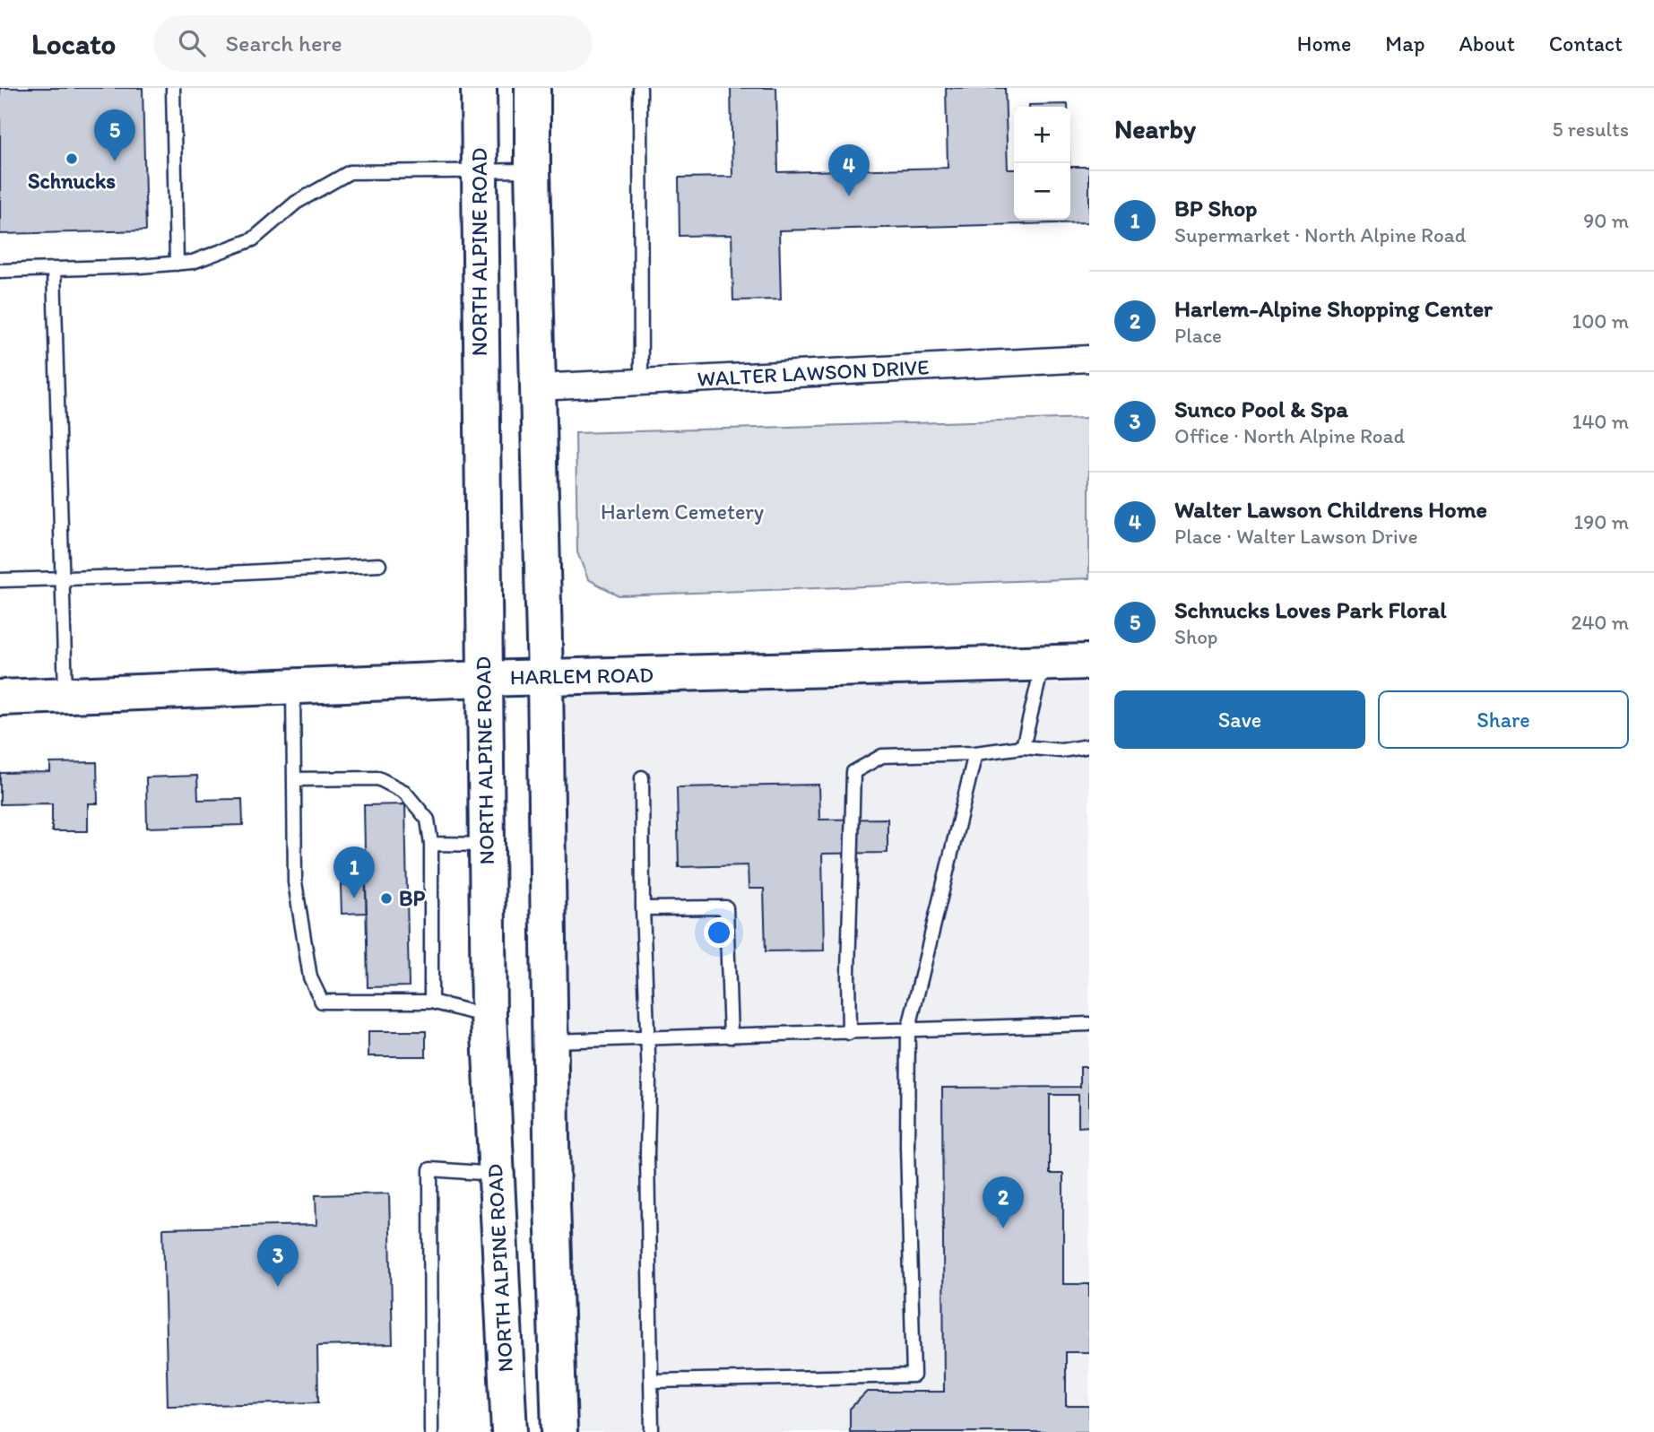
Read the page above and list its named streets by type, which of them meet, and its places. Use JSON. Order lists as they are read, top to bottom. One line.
{"streets":{"main road":["NORTH ALPINE ROAD","HARLEM ROAD"],"street":["WALTER LAWSON DRIVE"]},"crossings":[["NORTH ALPINE ROAD","HARLEM ROAD"]],"parks":["Harlem Cemetery"],"places":["Schnucks","BP"],"page":{"header":"Locato","search":"Search here","nav":["Home","Map","About","Contact"],"heading":["Nearby","5 results"],"map_buttons":["+","−"],"pins":["5","4","1","2","3"],"list":[{"mark":"1","name":"BP Shop","note":"Supermarket · North Alpine Road","value":"90 m"},{"mark":"2","name":"Harlem-Alpine Shopping Center","note":"Place","value":"100 m"},{"mark":"3","name":"Sunco Pool & Spa","note":"Office · North Alpine Road","value":"140 m"},{"mark":"4","name":"Walter Lawson Childrens Home","note":"Place · Walter Lawson Drive","value":"190 m"},{"mark":"5","name":"Schnucks Loves Park Floral","note":"Shop","value":"240 m"}],"buttons":["Save","Share"]}}
